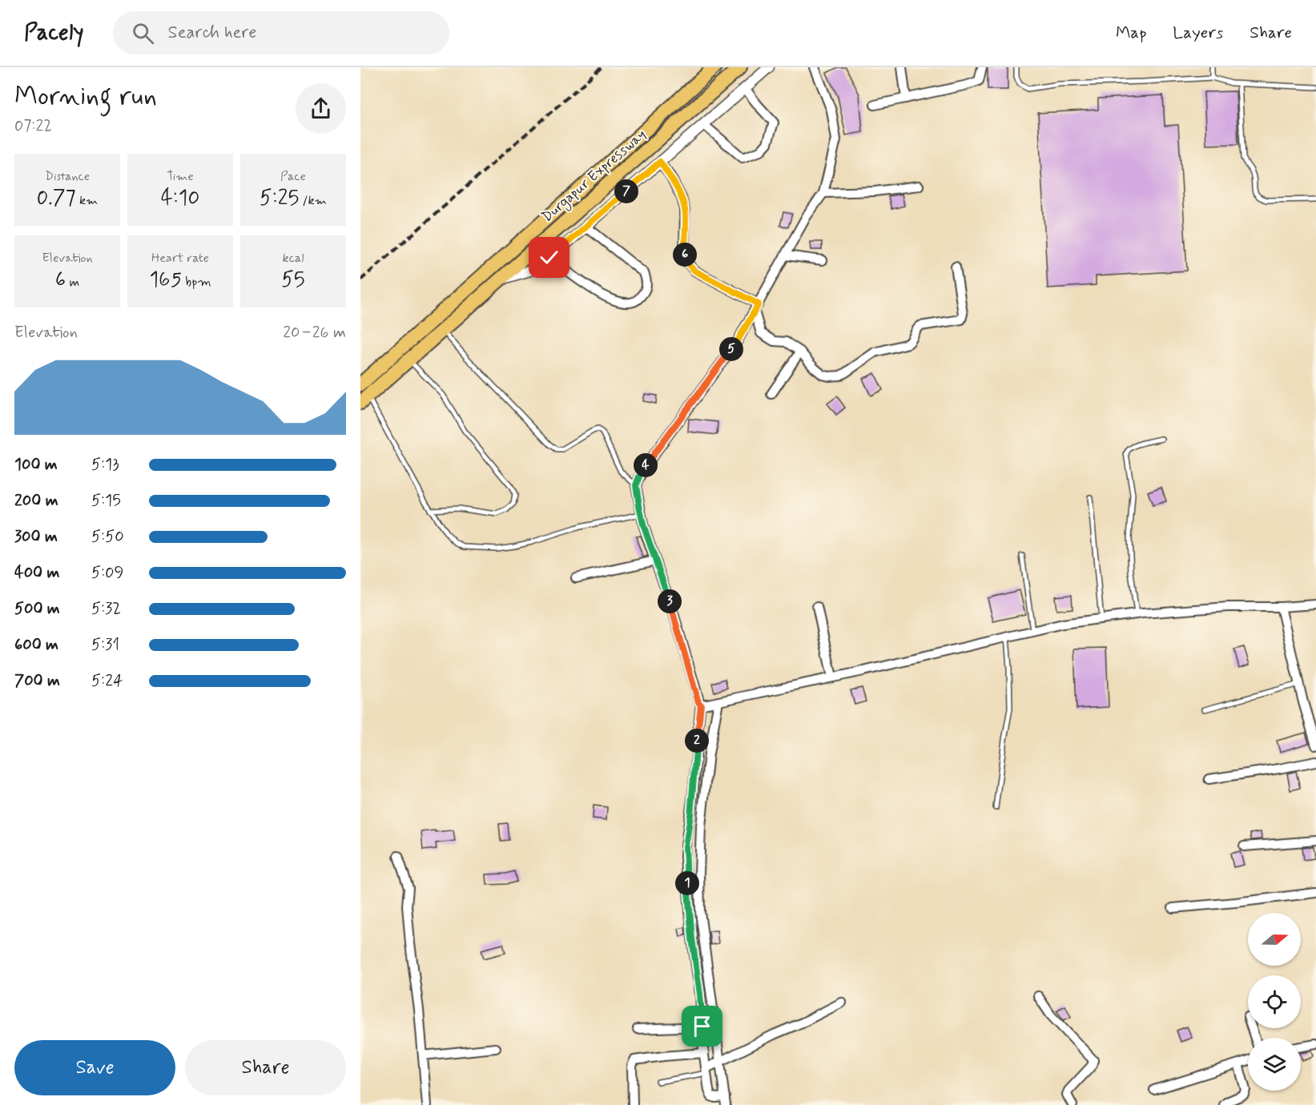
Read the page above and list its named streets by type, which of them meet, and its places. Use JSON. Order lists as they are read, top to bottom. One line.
{"streets":{"highway":["Durgapur Expressway"]},"north":"right","page":{"header":"Pacely","search":"Search here","nav":["Map","Layers","Share"],"heading":["Morning run","07:22"],"stats":[["Distance","0.77 km"],["Time","4:10"],["Pace","5:25 /km"],["Elevation","6 m"],["Heart rate","165 bpm"],["kcal","55"]],"pins":["7","6","5","4","3","2","1"],"chart":["Elevation","20–26 m"],"list":[{"name":"100 m","note":"5:13"},{"name":"200 m","note":"5:15"},{"name":"300 m","note":"5:50"},{"name":"400 m","note":"5:09"},{"name":"500 m","note":"5:32"},{"name":"600 m","note":"5:31"},{"name":"700 m","note":"5:24"}],"buttons":["Save","Share"]}}
